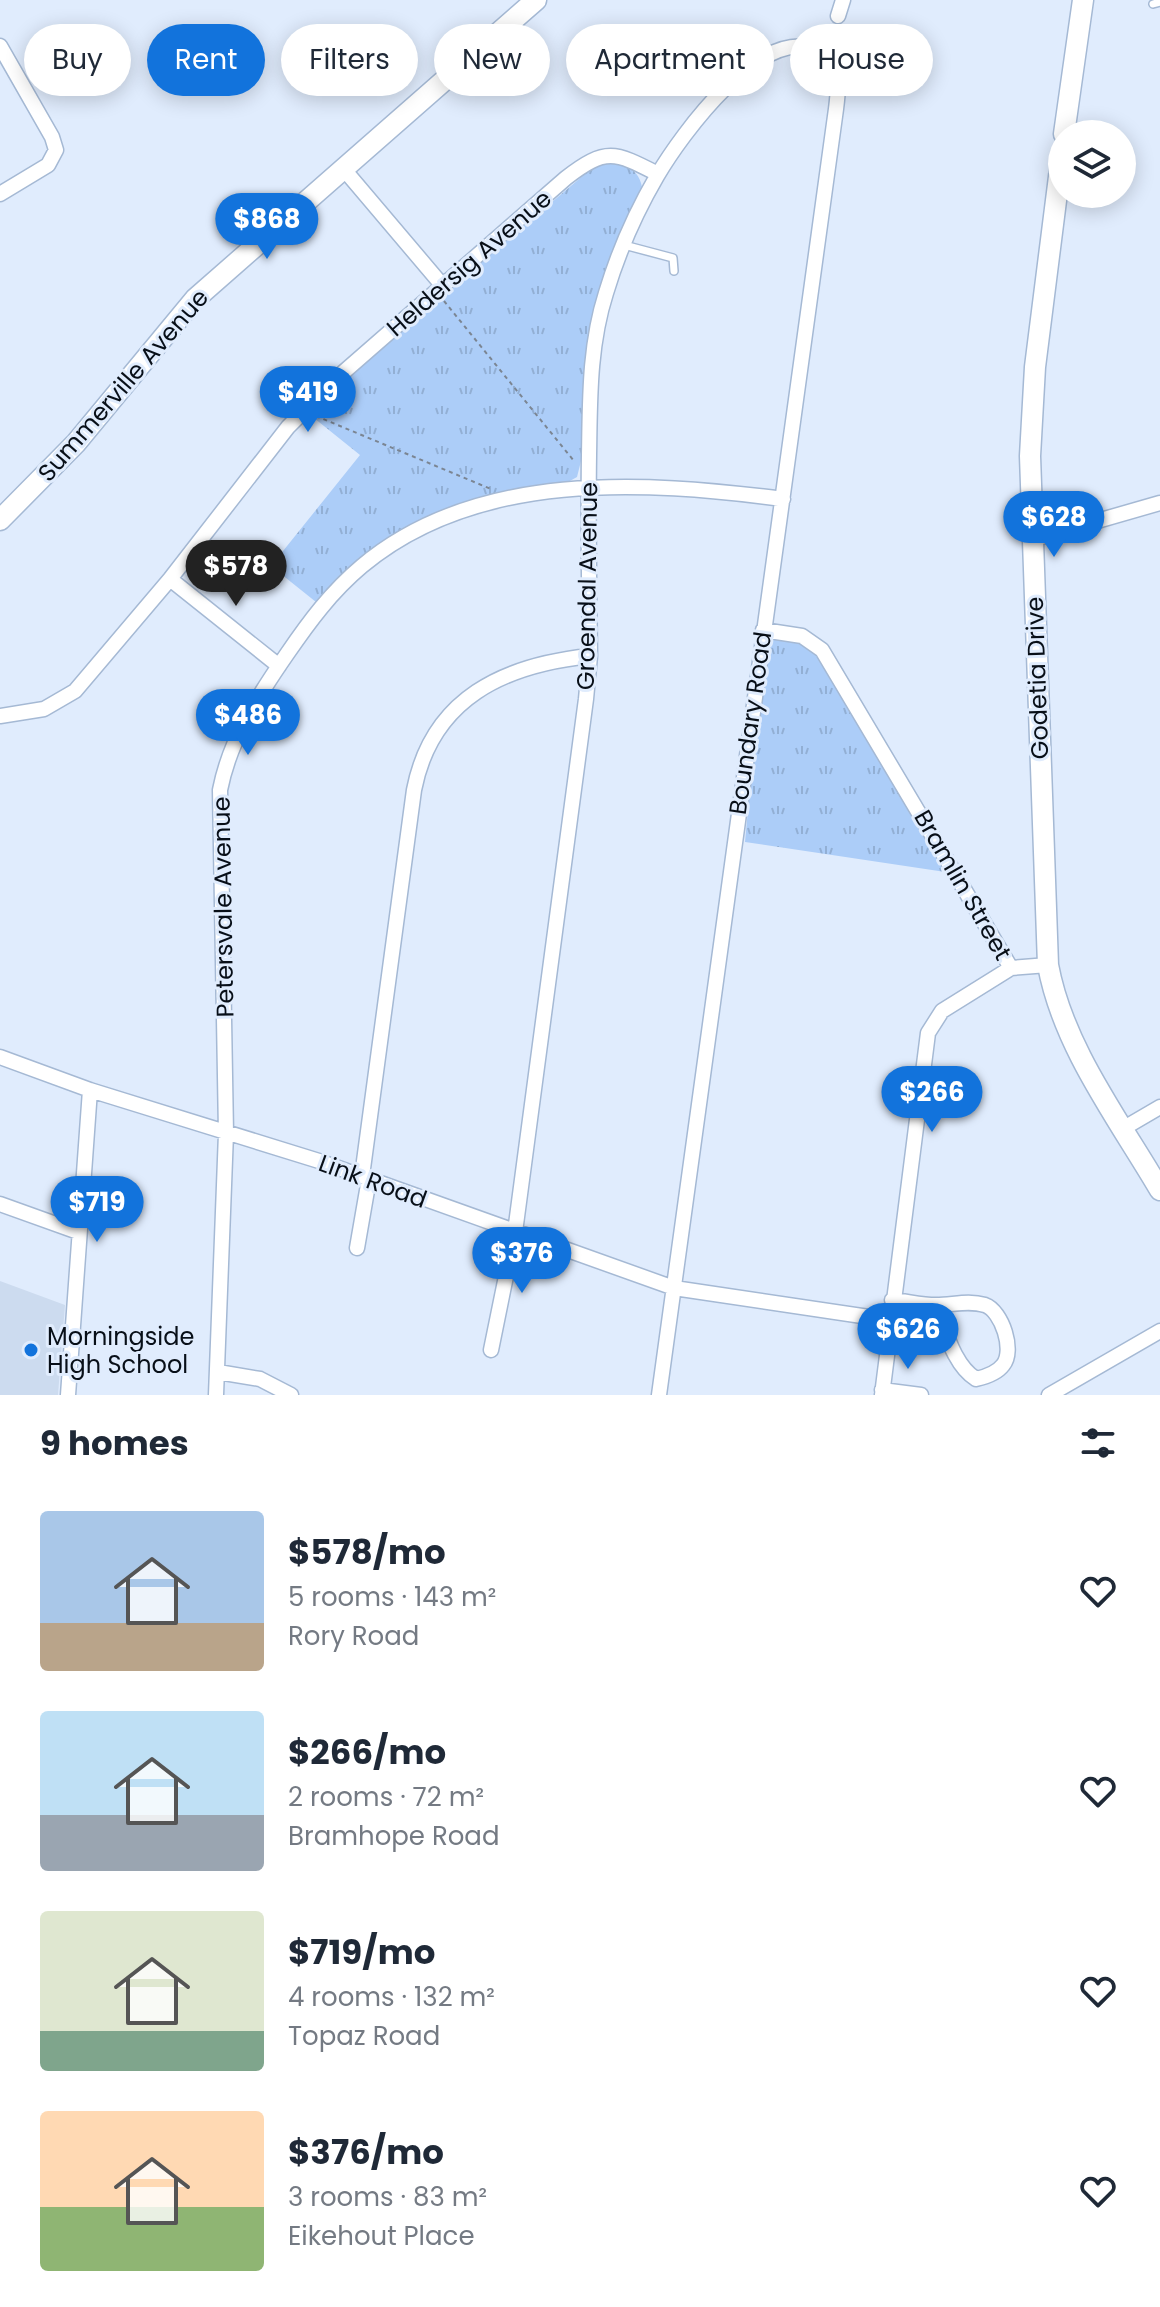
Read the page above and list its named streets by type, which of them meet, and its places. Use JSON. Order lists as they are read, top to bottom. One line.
{"streets":{"street":["Heldersig Avenue","Summerville Avenue","Groendal Avenue","Godetia Drive","Boundary Road","Bramlin Street","Petersvale Avenue","Link Road"]},"crossings":[["Heldersig Avenue","Groendal Avenue"],["Groendal Avenue","Petersvale Avenue"],["Groendal Avenue","Link Road"],["Godetia Drive","Bramlin Street"],["Boundary Road","Bramlin Street"],["Boundary Road","Petersvale Avenue"],["Boundary Road","Link Road"],["Petersvale Avenue","Link Road"]],"places":["Morningside High School"],"page":{"chip":["Buy","Rent","Filters","New","Apartment","House"],"price":["$868","$419","$628","$578","$486","$266","$719","$376","$626"],"heading":"9 homes","list":[{"name":"$578/mo","note":"5 rooms · 143 m² · Rory Road"},{"name":"$266/mo","note":"2 rooms · 72 m² · Bramhope Road"},{"name":"$719/mo","note":"4 rooms · 132 m² · Topaz Road"},{"name":"$376/mo","note":"3 rooms · 83 m² · Eikehout Place"}]}}
